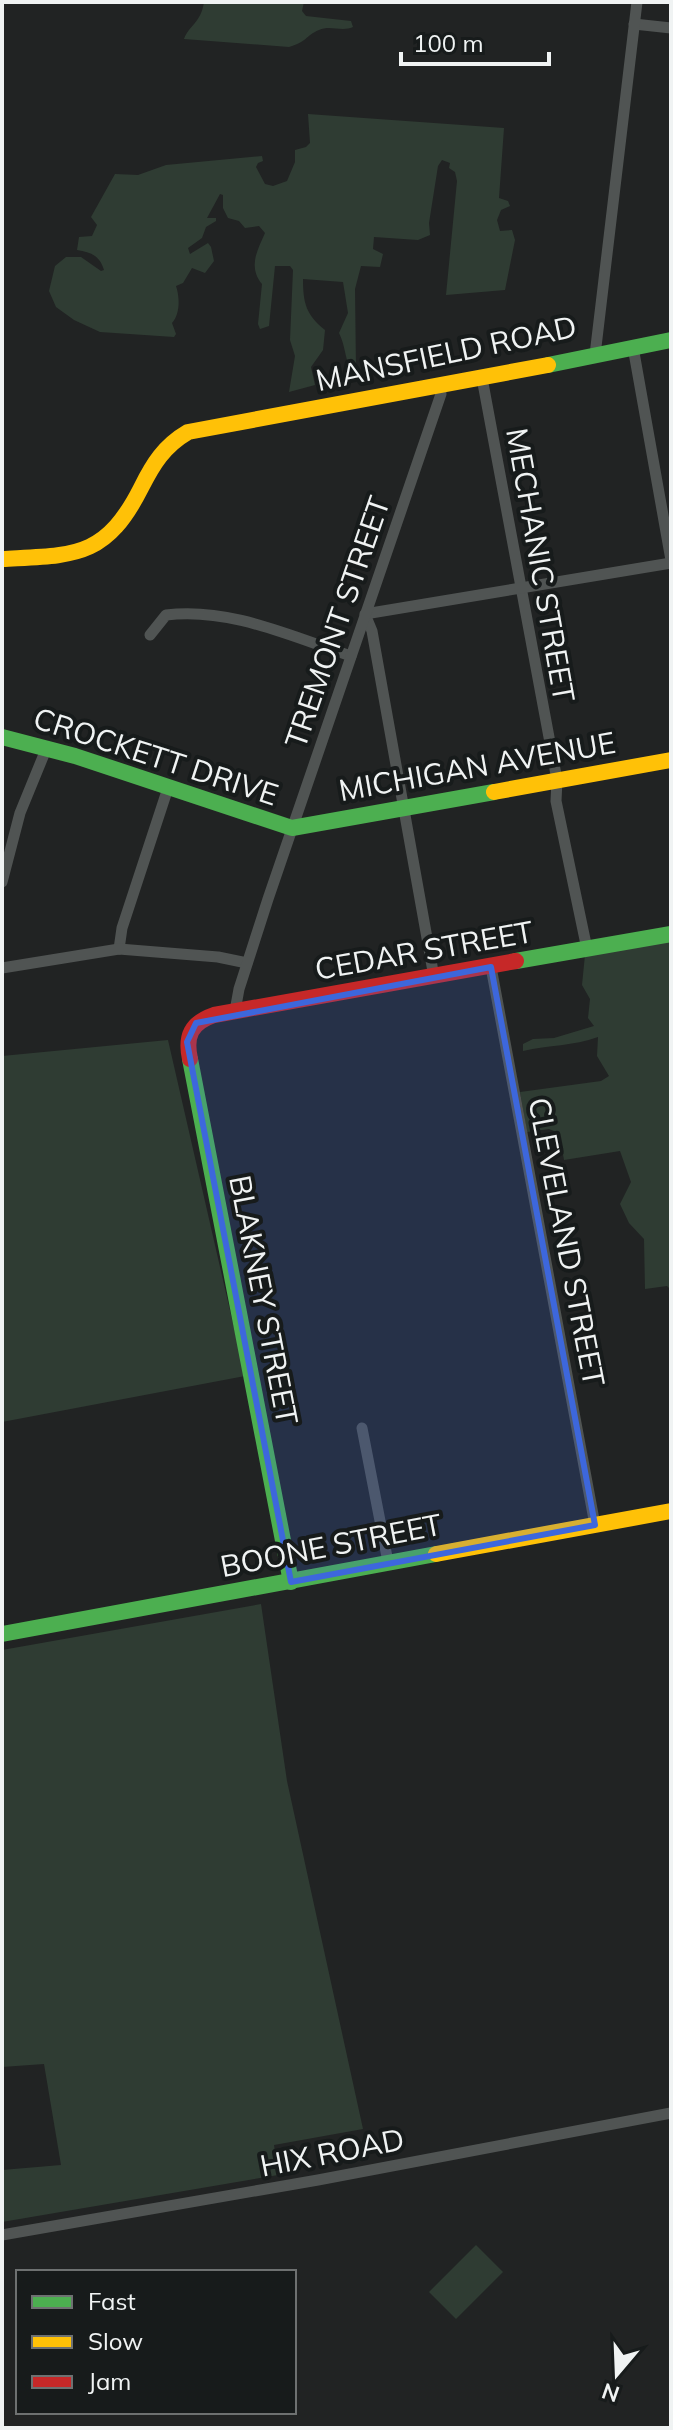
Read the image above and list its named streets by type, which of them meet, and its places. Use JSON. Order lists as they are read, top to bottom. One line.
{"streets":{"street":["MANSFIELD ROAD","MECHANIC STREET","TREMONT STREET","CROCKETT DRIVE","MICHIGAN AVENUE","CEDAR STREET","CLEVELAND STREET","BLAKNEY STREET","BOONE STREET","HIX ROAD"]},"crossings":[["MANSFIELD ROAD","MECHANIC STREET"],["MANSFIELD ROAD","TREMONT STREET"],["MECHANIC STREET","MICHIGAN AVENUE"],["MECHANIC STREET","CEDAR STREET"],["TREMONT STREET","CROCKETT DRIVE"],["TREMONT STREET","MICHIGAN AVENUE"],["TREMONT STREET","CEDAR STREET"],["CROCKETT DRIVE","MICHIGAN AVENUE"],["CEDAR STREET","CLEVELAND STREET"],["CEDAR STREET","BLAKNEY STREET"],["CLEVELAND STREET","BOONE STREET"],["BLAKNEY STREET","BOONE STREET"]],"legend":["Fast","Slow","Jam"],"scale_bar":"100 m","north":"bottom"}
